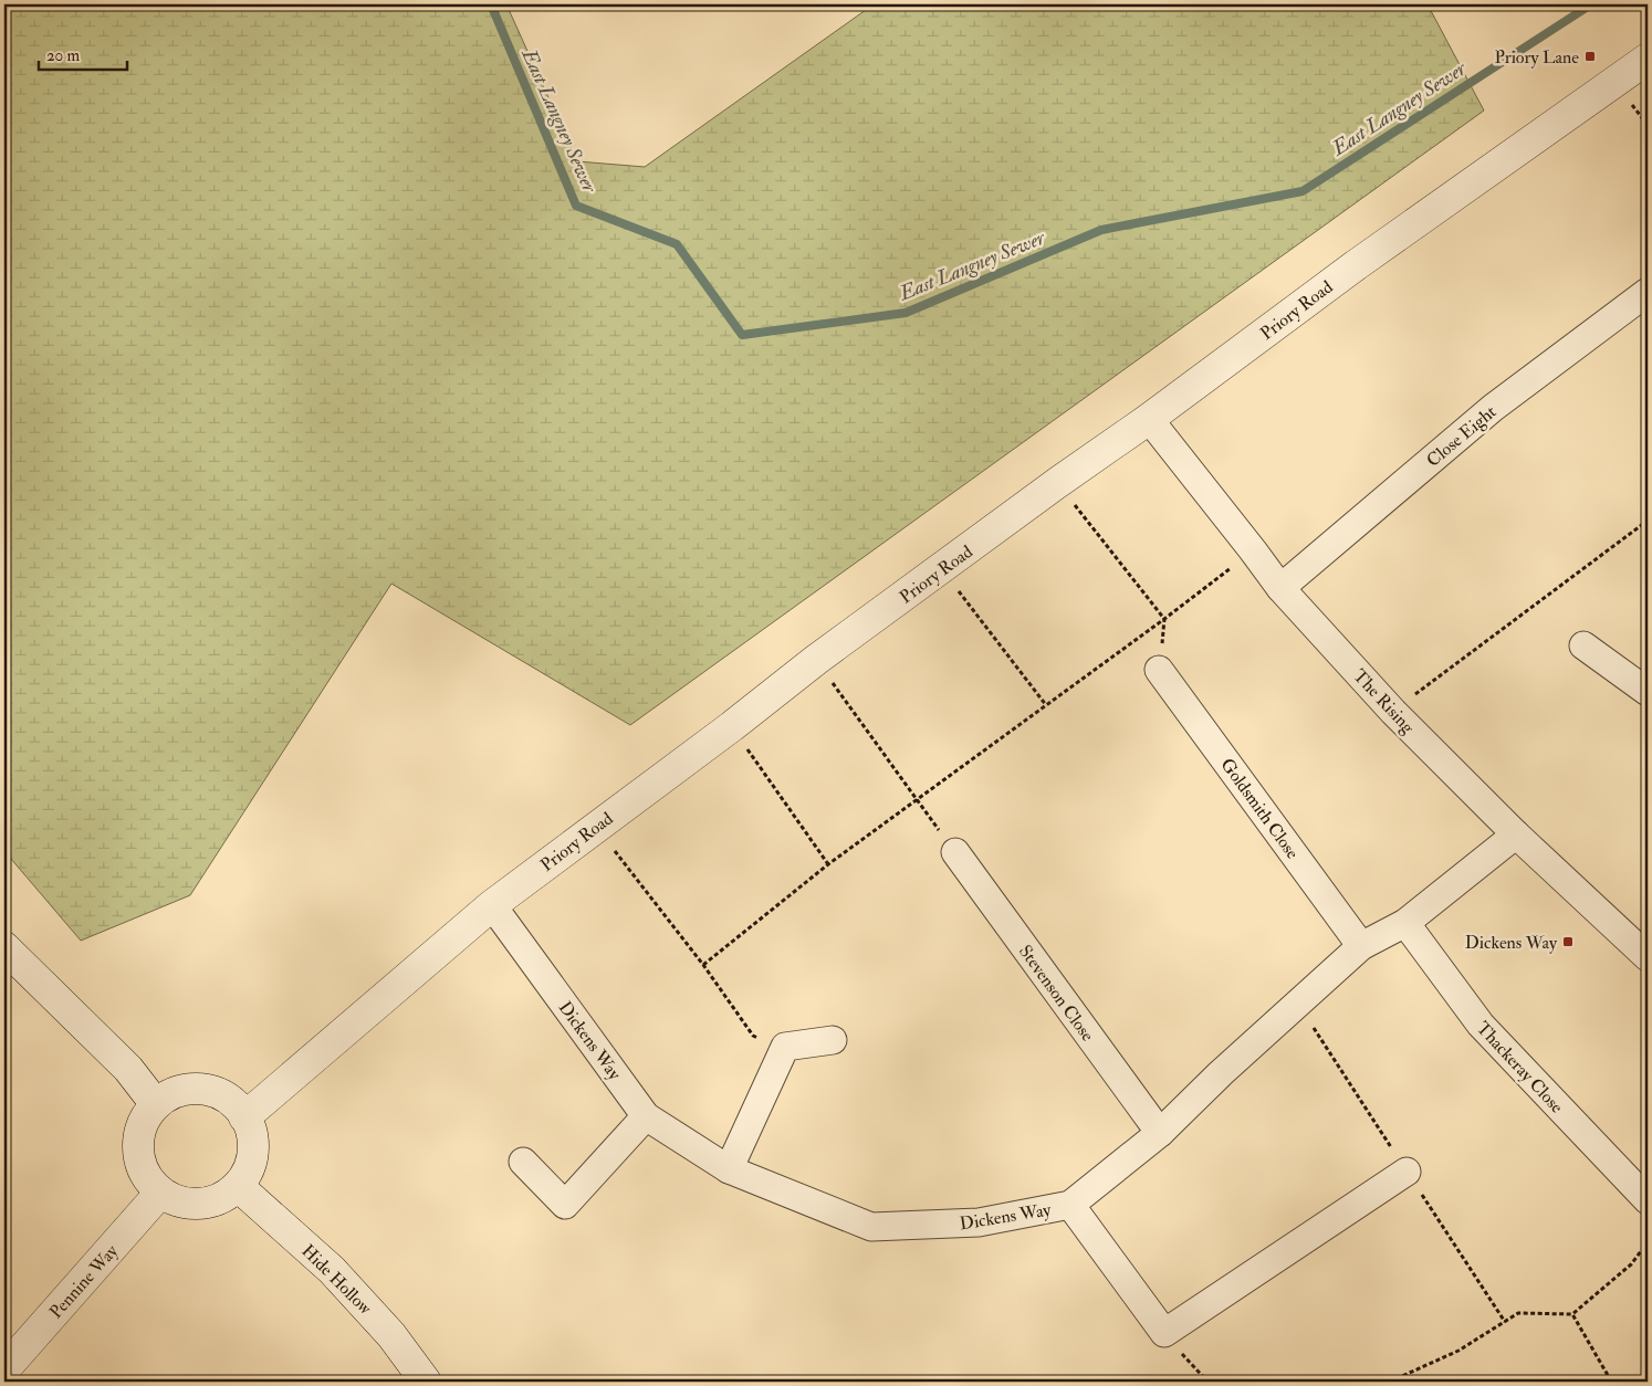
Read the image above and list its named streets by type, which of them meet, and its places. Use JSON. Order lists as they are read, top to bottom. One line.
{"streets":{"street":["Priory Road","Close Eight","The Rising","Goldsmith Close","Stevenson Close","Dickens Way","Thackeray Close","Hide Hollow","Pennine Way"]},"crossings":[["Priory Road","The Rising"],["Priory Road","Dickens Way"],["Priory Road","Hide Hollow"],["Priory Road","Pennine Way"],["Close Eight","The Rising"],["The Rising","Dickens Way"],["Goldsmith Close","Dickens Way"],["Stevenson Close","Dickens Way"],["Dickens Way","Thackeray Close"],["Hide Hollow","Pennine Way"]],"water":["East Langney Sewer"],"places":{"transit":["Priory Lane","Dickens Way"]},"scale_bar":"20 m"}
